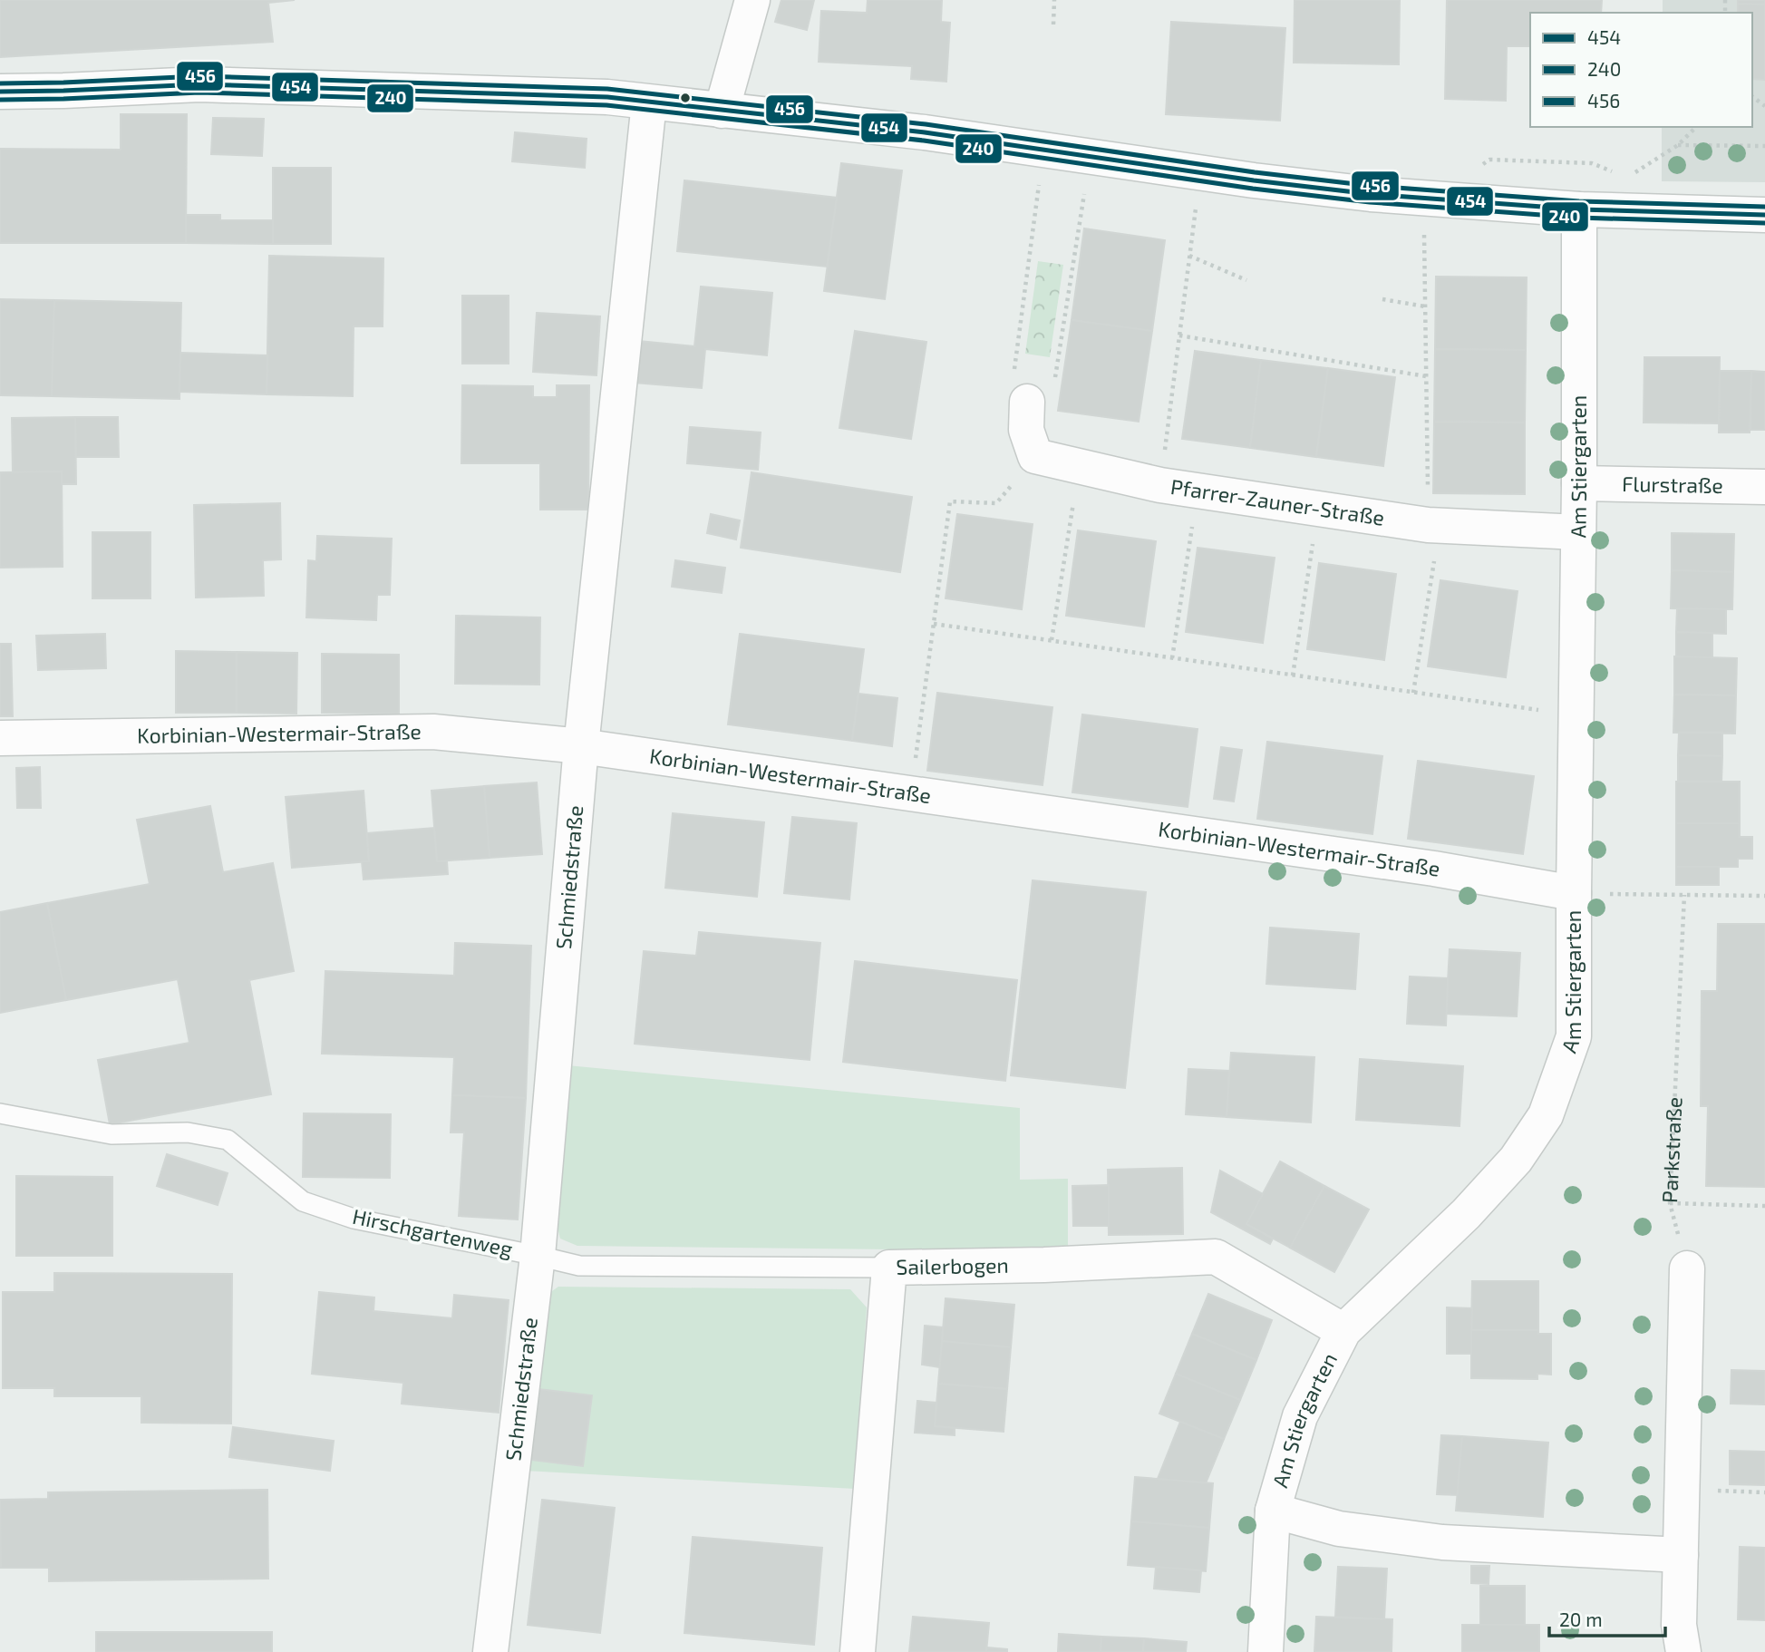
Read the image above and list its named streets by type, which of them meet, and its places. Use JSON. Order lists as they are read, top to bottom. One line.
{"streets":{"street":["Am Stiergarten","Flurstraße","Pfarrer-Zauner-Straße","Korbinian-Westermair-Straße","Schmiedstraße","Sailerbogen"],"lane":["Hirschgartenweg"],"path":["Parkstraße"]},"crossings":[["Am Stiergarten","Flurstraße"],["Am Stiergarten","Pfarrer-Zauner-Straße"],["Am Stiergarten","Korbinian-Westermair-Straße"],["Am Stiergarten","Sailerbogen"],["Korbinian-Westermair-Straße","Schmiedstraße"],["Schmiedstraße","Hirschgartenweg"],["Hirschgartenweg","Sailerbogen"]],"lines":["transit line 456","transit line 454","transit line 240"],"legend":["454","240","456"],"scale_bar":"20 m"}
